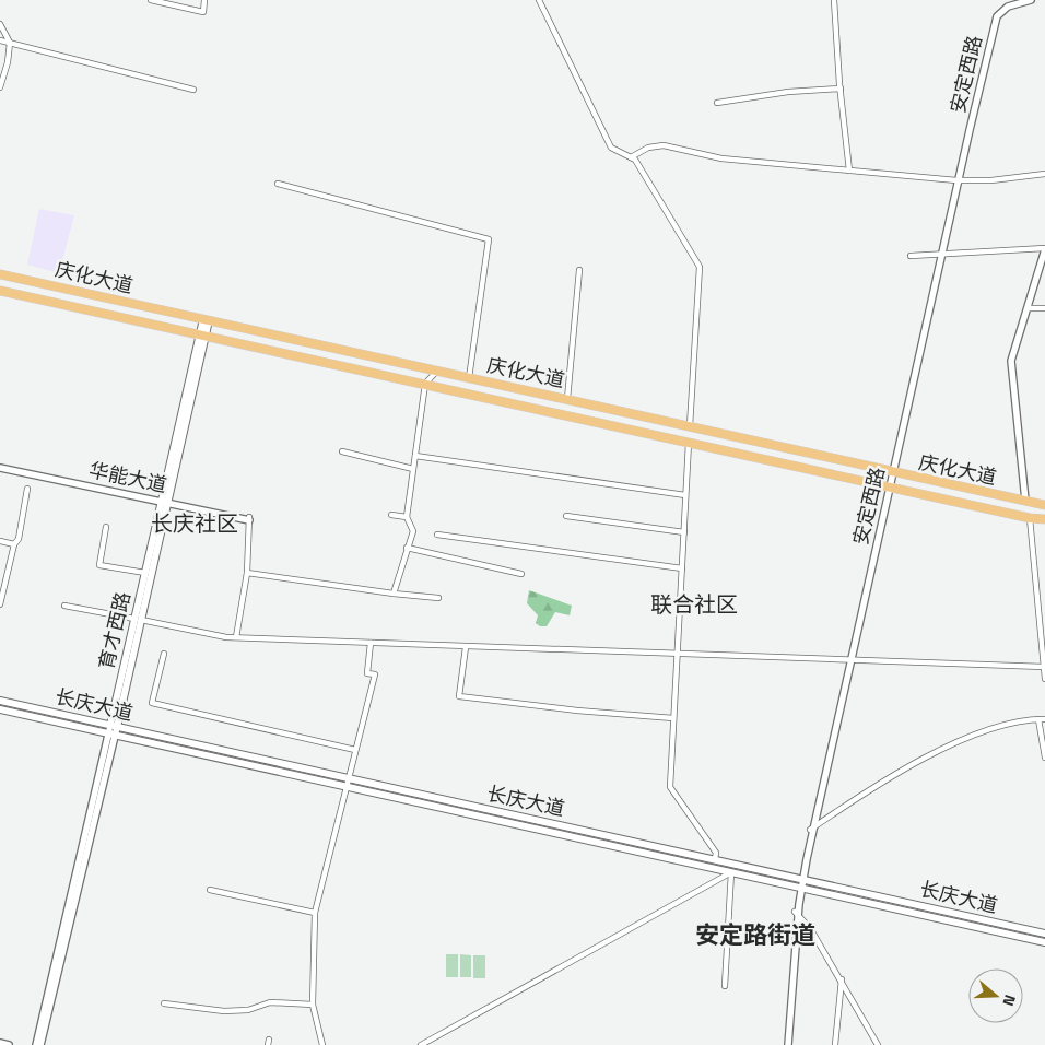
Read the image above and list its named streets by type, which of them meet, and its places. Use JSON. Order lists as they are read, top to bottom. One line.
{"streets":{"highway":["庆化大道"],"main road":["育才西路","长庆大道"],"street":["安定西路","华能大道"]},"crossings":[["安定西路","庆化大道"],["安定西路","长庆大道"],["庆化大道","育才西路"],["华能大道","育才西路"],["育才西路","长庆大道"]],"districts":["长庆社区","联合社区","安定路街道"],"north":"right"}
